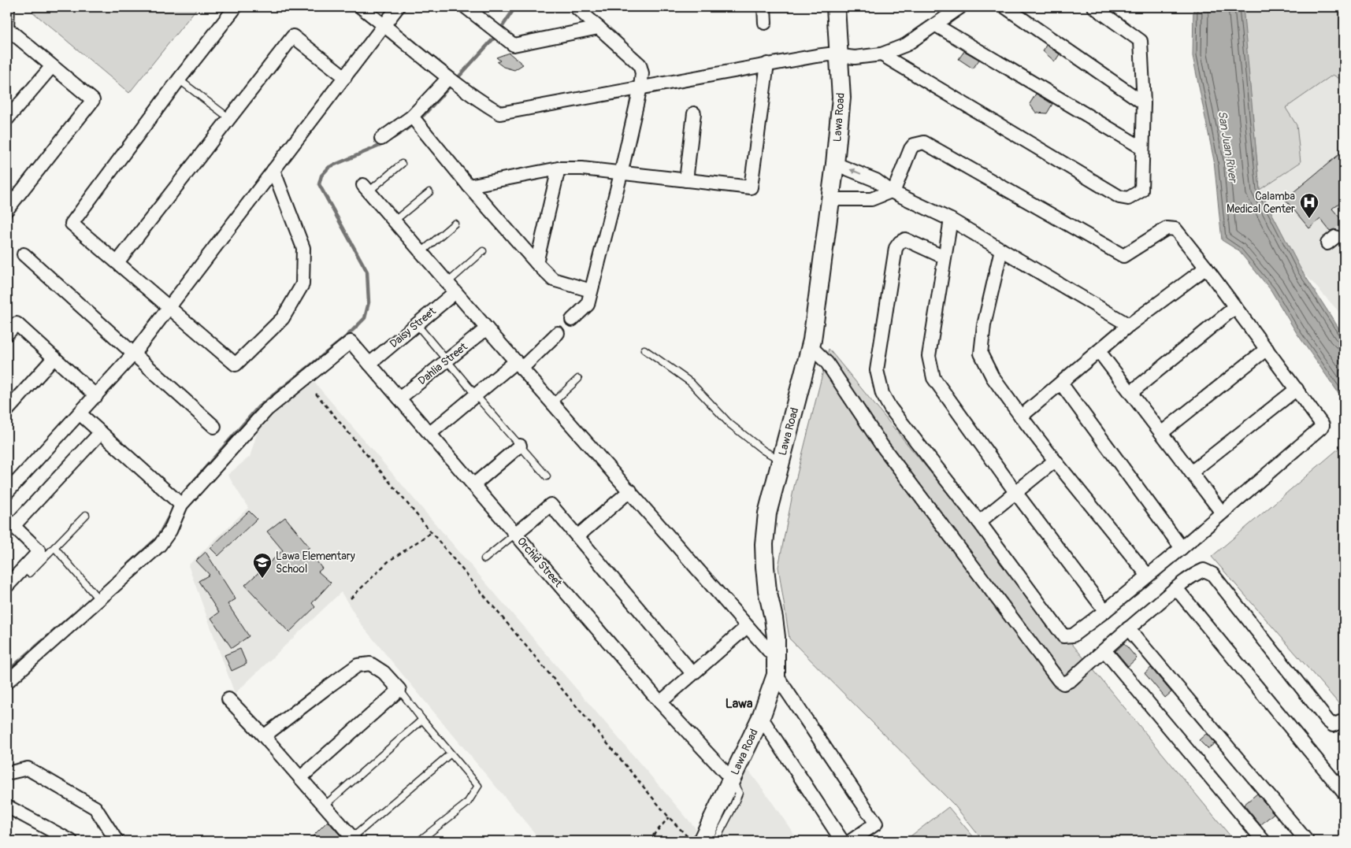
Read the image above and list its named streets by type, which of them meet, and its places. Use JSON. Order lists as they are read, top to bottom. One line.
{"streets":{"main road":["Lawa Road"],"street":["Daisy Street","Dahlia Street","Orchid Street"]},"crossings":[["Lawa Road","Orchid Street"],["Daisy Street","Orchid Street"],["Dahlia Street","Orchid Street"]],"districts":["Lawa"],"water":["San Juan River"],"places":{"hospital":["Calamba Medical Center"],"school or university":["Lawa Elementary School"]}}
